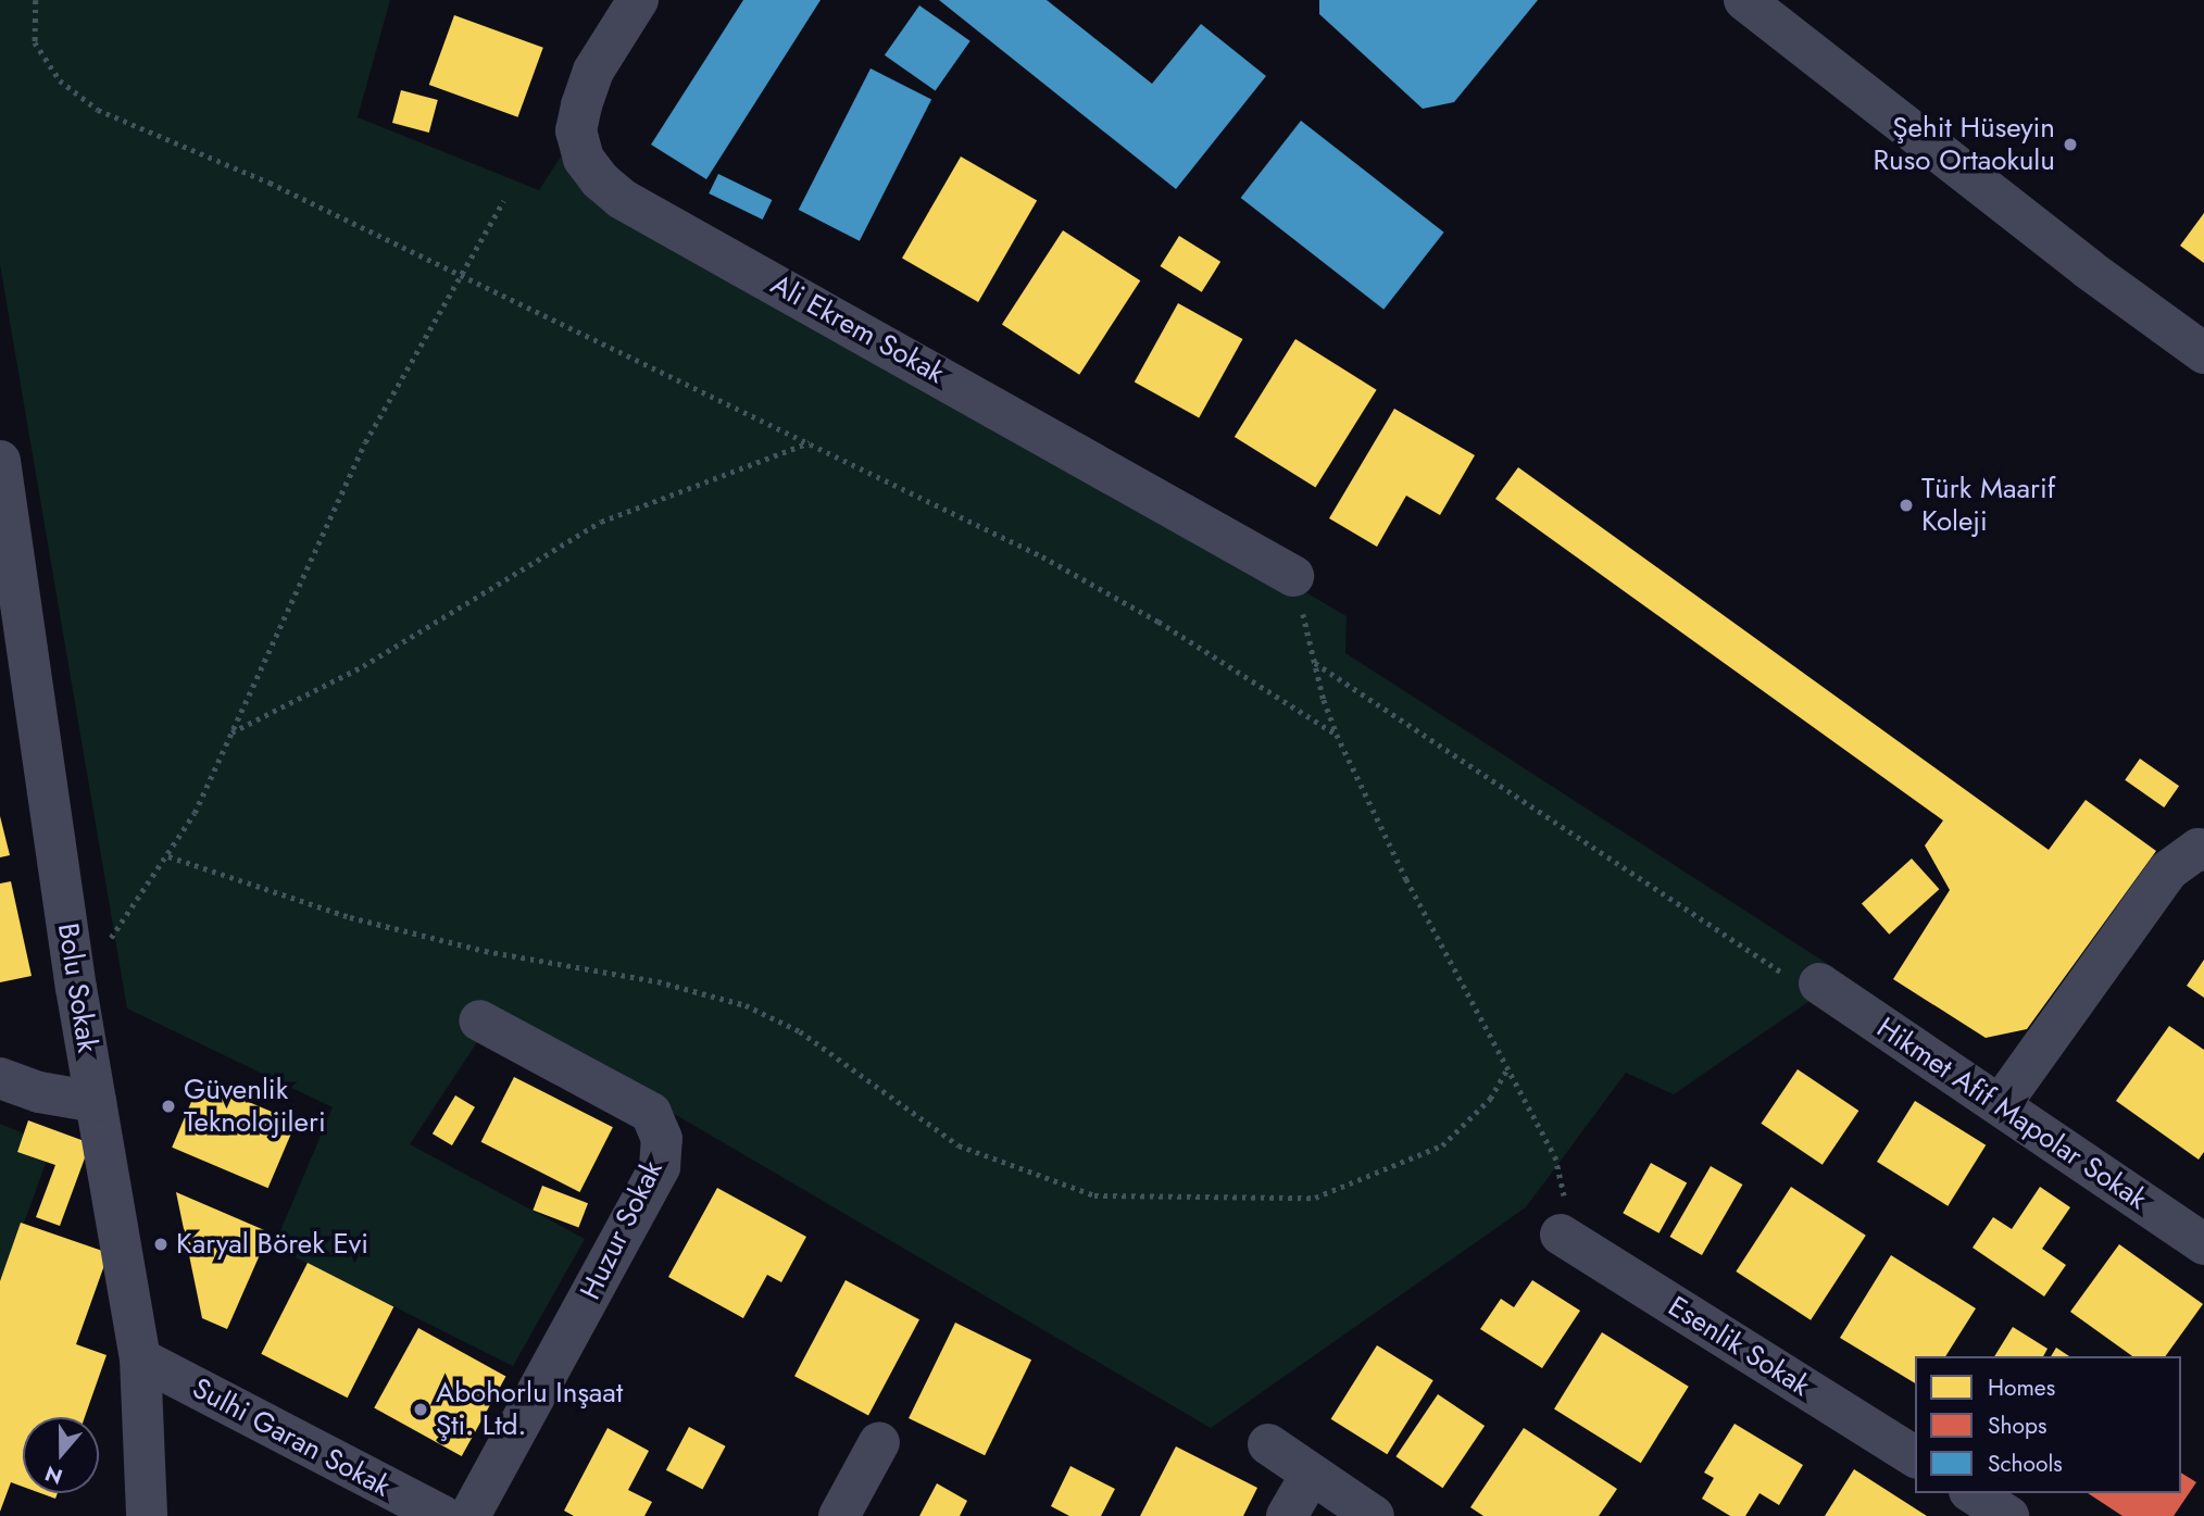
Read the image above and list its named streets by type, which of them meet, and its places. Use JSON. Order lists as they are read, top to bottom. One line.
{"streets":{"street":["Ali Ekrem Sokak","Bolu Sokak","Hikmet Afif Mapolar Sokak","Huzur Sokak","Esenlik Sokak","Sulhi Garan Sokak"]},"crossings":[["Bolu Sokak","Sulhi Garan Sokak"]],"places":["Şehit Hüseyin Ruso Ortaokulu","Türk Maarif Koleji","Güvenlik Teknolojileri","Karyal Börek Evi","Abohorlu Inşaat Şti. Ltd."],"legend":["Homes","Shops","Schools"],"north":"bottom"}
